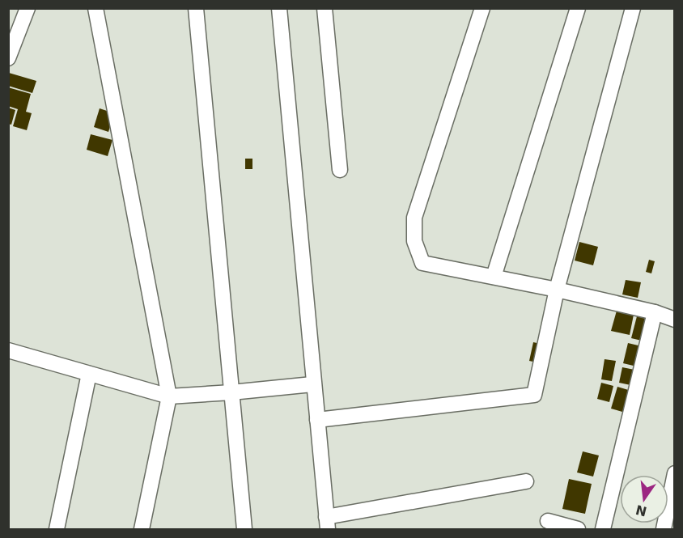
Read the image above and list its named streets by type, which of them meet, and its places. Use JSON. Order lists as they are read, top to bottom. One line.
{"north":"bottom"}
